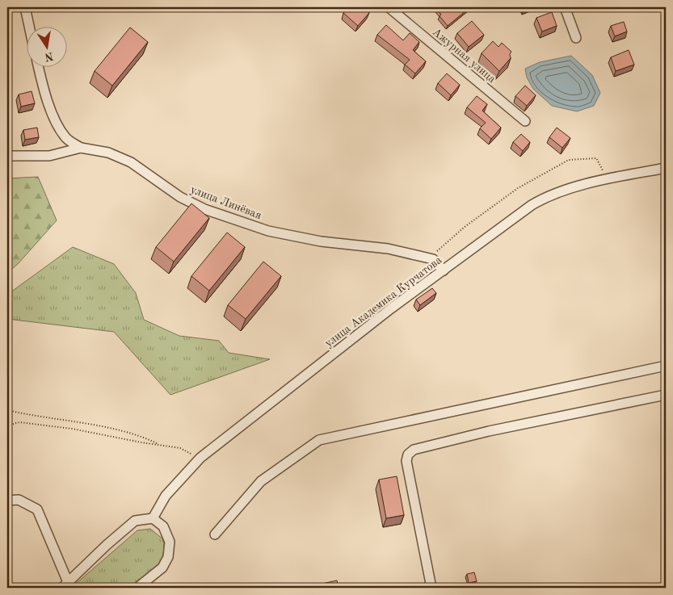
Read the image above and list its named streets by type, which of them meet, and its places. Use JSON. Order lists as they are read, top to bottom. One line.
{"streets":{"street":["Ажурная улица","улица Линёвая","улица Академика Курчатова"]},"north":"bottom"}
